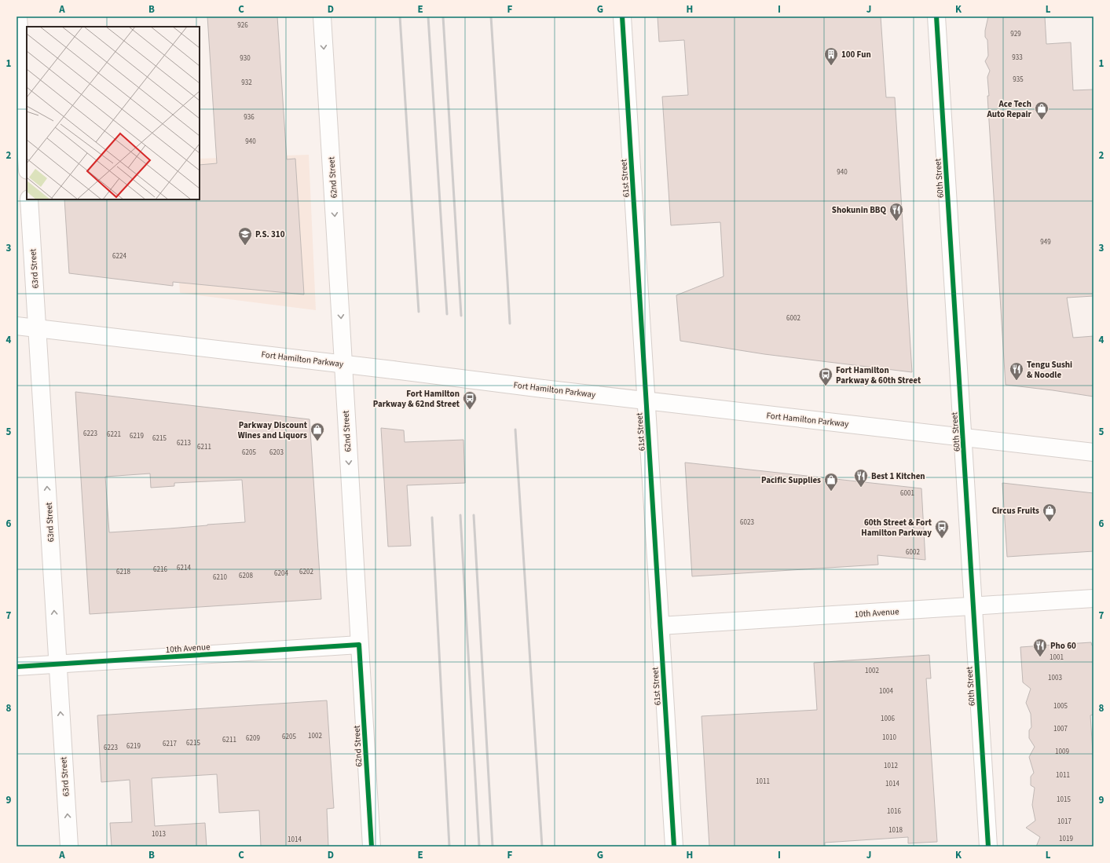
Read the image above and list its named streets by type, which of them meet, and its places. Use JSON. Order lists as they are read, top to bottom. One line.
{"streets":{"street":["62nd Street","61st Street","60th Street","63rd Street","Fort Hamilton Parkway","10th Avenue"]},"crossings":[["62nd Street","Fort Hamilton Parkway"],["62nd Street","10th Avenue"],["61st Street","Fort Hamilton Parkway"],["61st Street","10th Avenue"],["60th Street","Fort Hamilton Parkway"],["60th Street","10th Avenue"],["63rd Street","Fort Hamilton Parkway"],["63rd Street","10th Avenue"]],"one_way":["62nd Street","63rd Street"],"places":{"building":["100 Fun"],"shop":["Ace Tech Auto Repair","Parkway Discount Wines and Liquors","Pacific Supplies","Circus Fruits"],"restaurant":["Shokunin BBQ","Tengu Sushi & Noodle","Best 1 Kitchen","Pho 60"],"school or university":["P.S. 310"],"bus stop":["Fort Hamilton Parkway & 60th Street","Fort Hamilton Parkway & 62nd Street","60th Street & Fort Hamilton Parkway"]},"house_numbers":["926","929","933","930","935","932","936","940","940","949","6224","6002","6223","6221","6219","6215","6213","6211","6205","6203","6001","6023","6002","6214","6216","6218","6202","6204","6208","6210","1001","1002","1003","1004","1005","1006","1007","1002","6205","1010","6209","6211","6215","6217","6219","6223","1009","1012","1011","1011","1014","1015","1016","1017","1018","1013","1019","1014"],"grid":{"columns":["A","B","C","D","E","F","G","H","I","J","K","L"],"rows":["1","2","3","4","5","6","7","8","9"]}}
